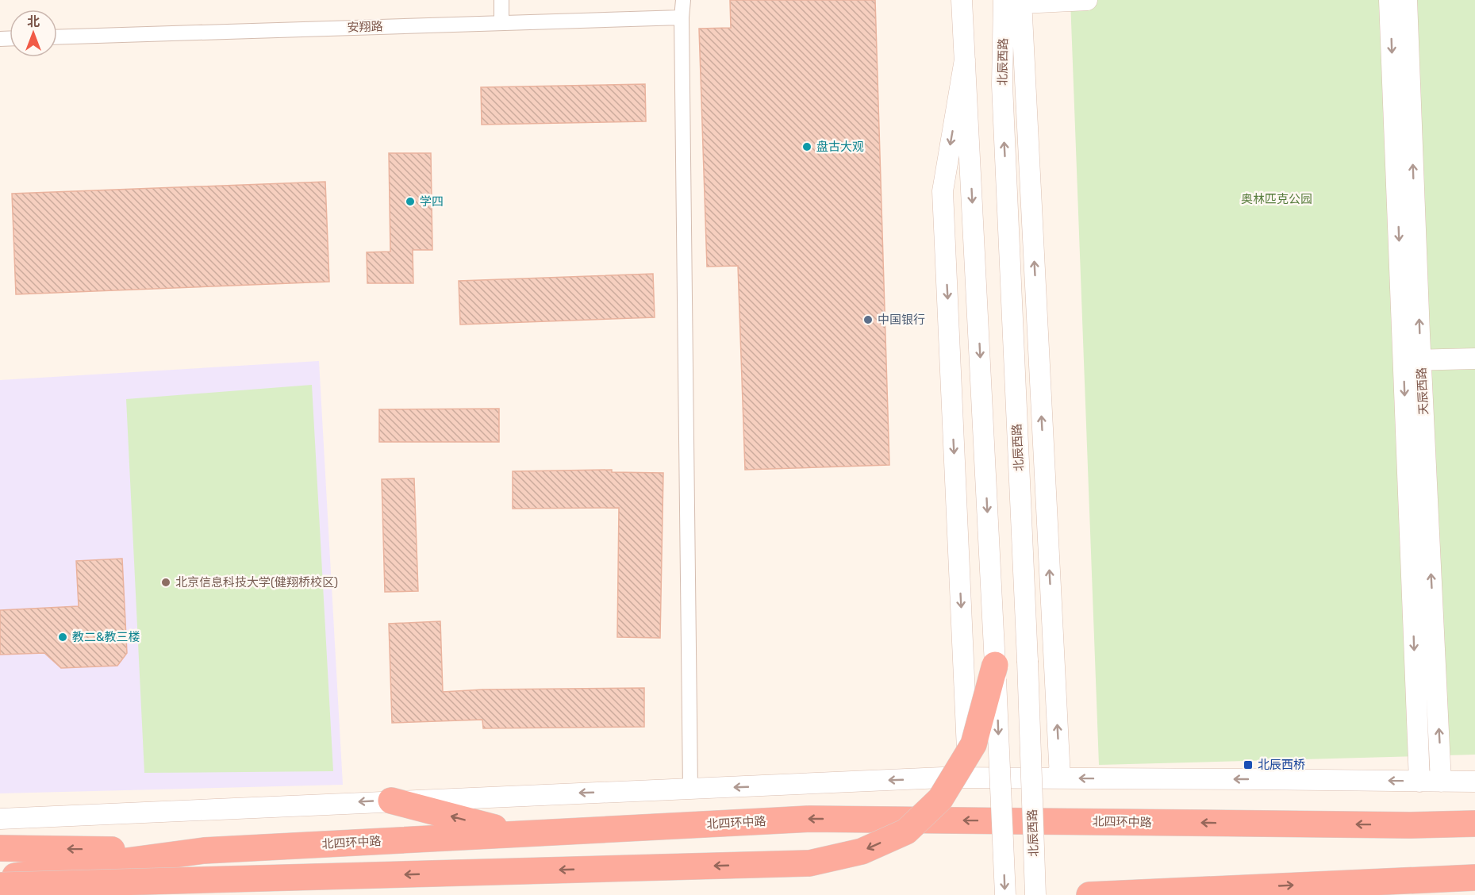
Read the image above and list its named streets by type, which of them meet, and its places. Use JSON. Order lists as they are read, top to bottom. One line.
{"streets":{"highway":["北四环中路"],"street":["安翔路","北辰西路","天辰西路"]},"parks":["奥林匹克公园"],"places":{"other":["盘古大观","学四","中国银行","北京信息科技大学(健翔桥校区)","教二&教三楼"],"transit":["北辰西桥"]},"north":"top"}
